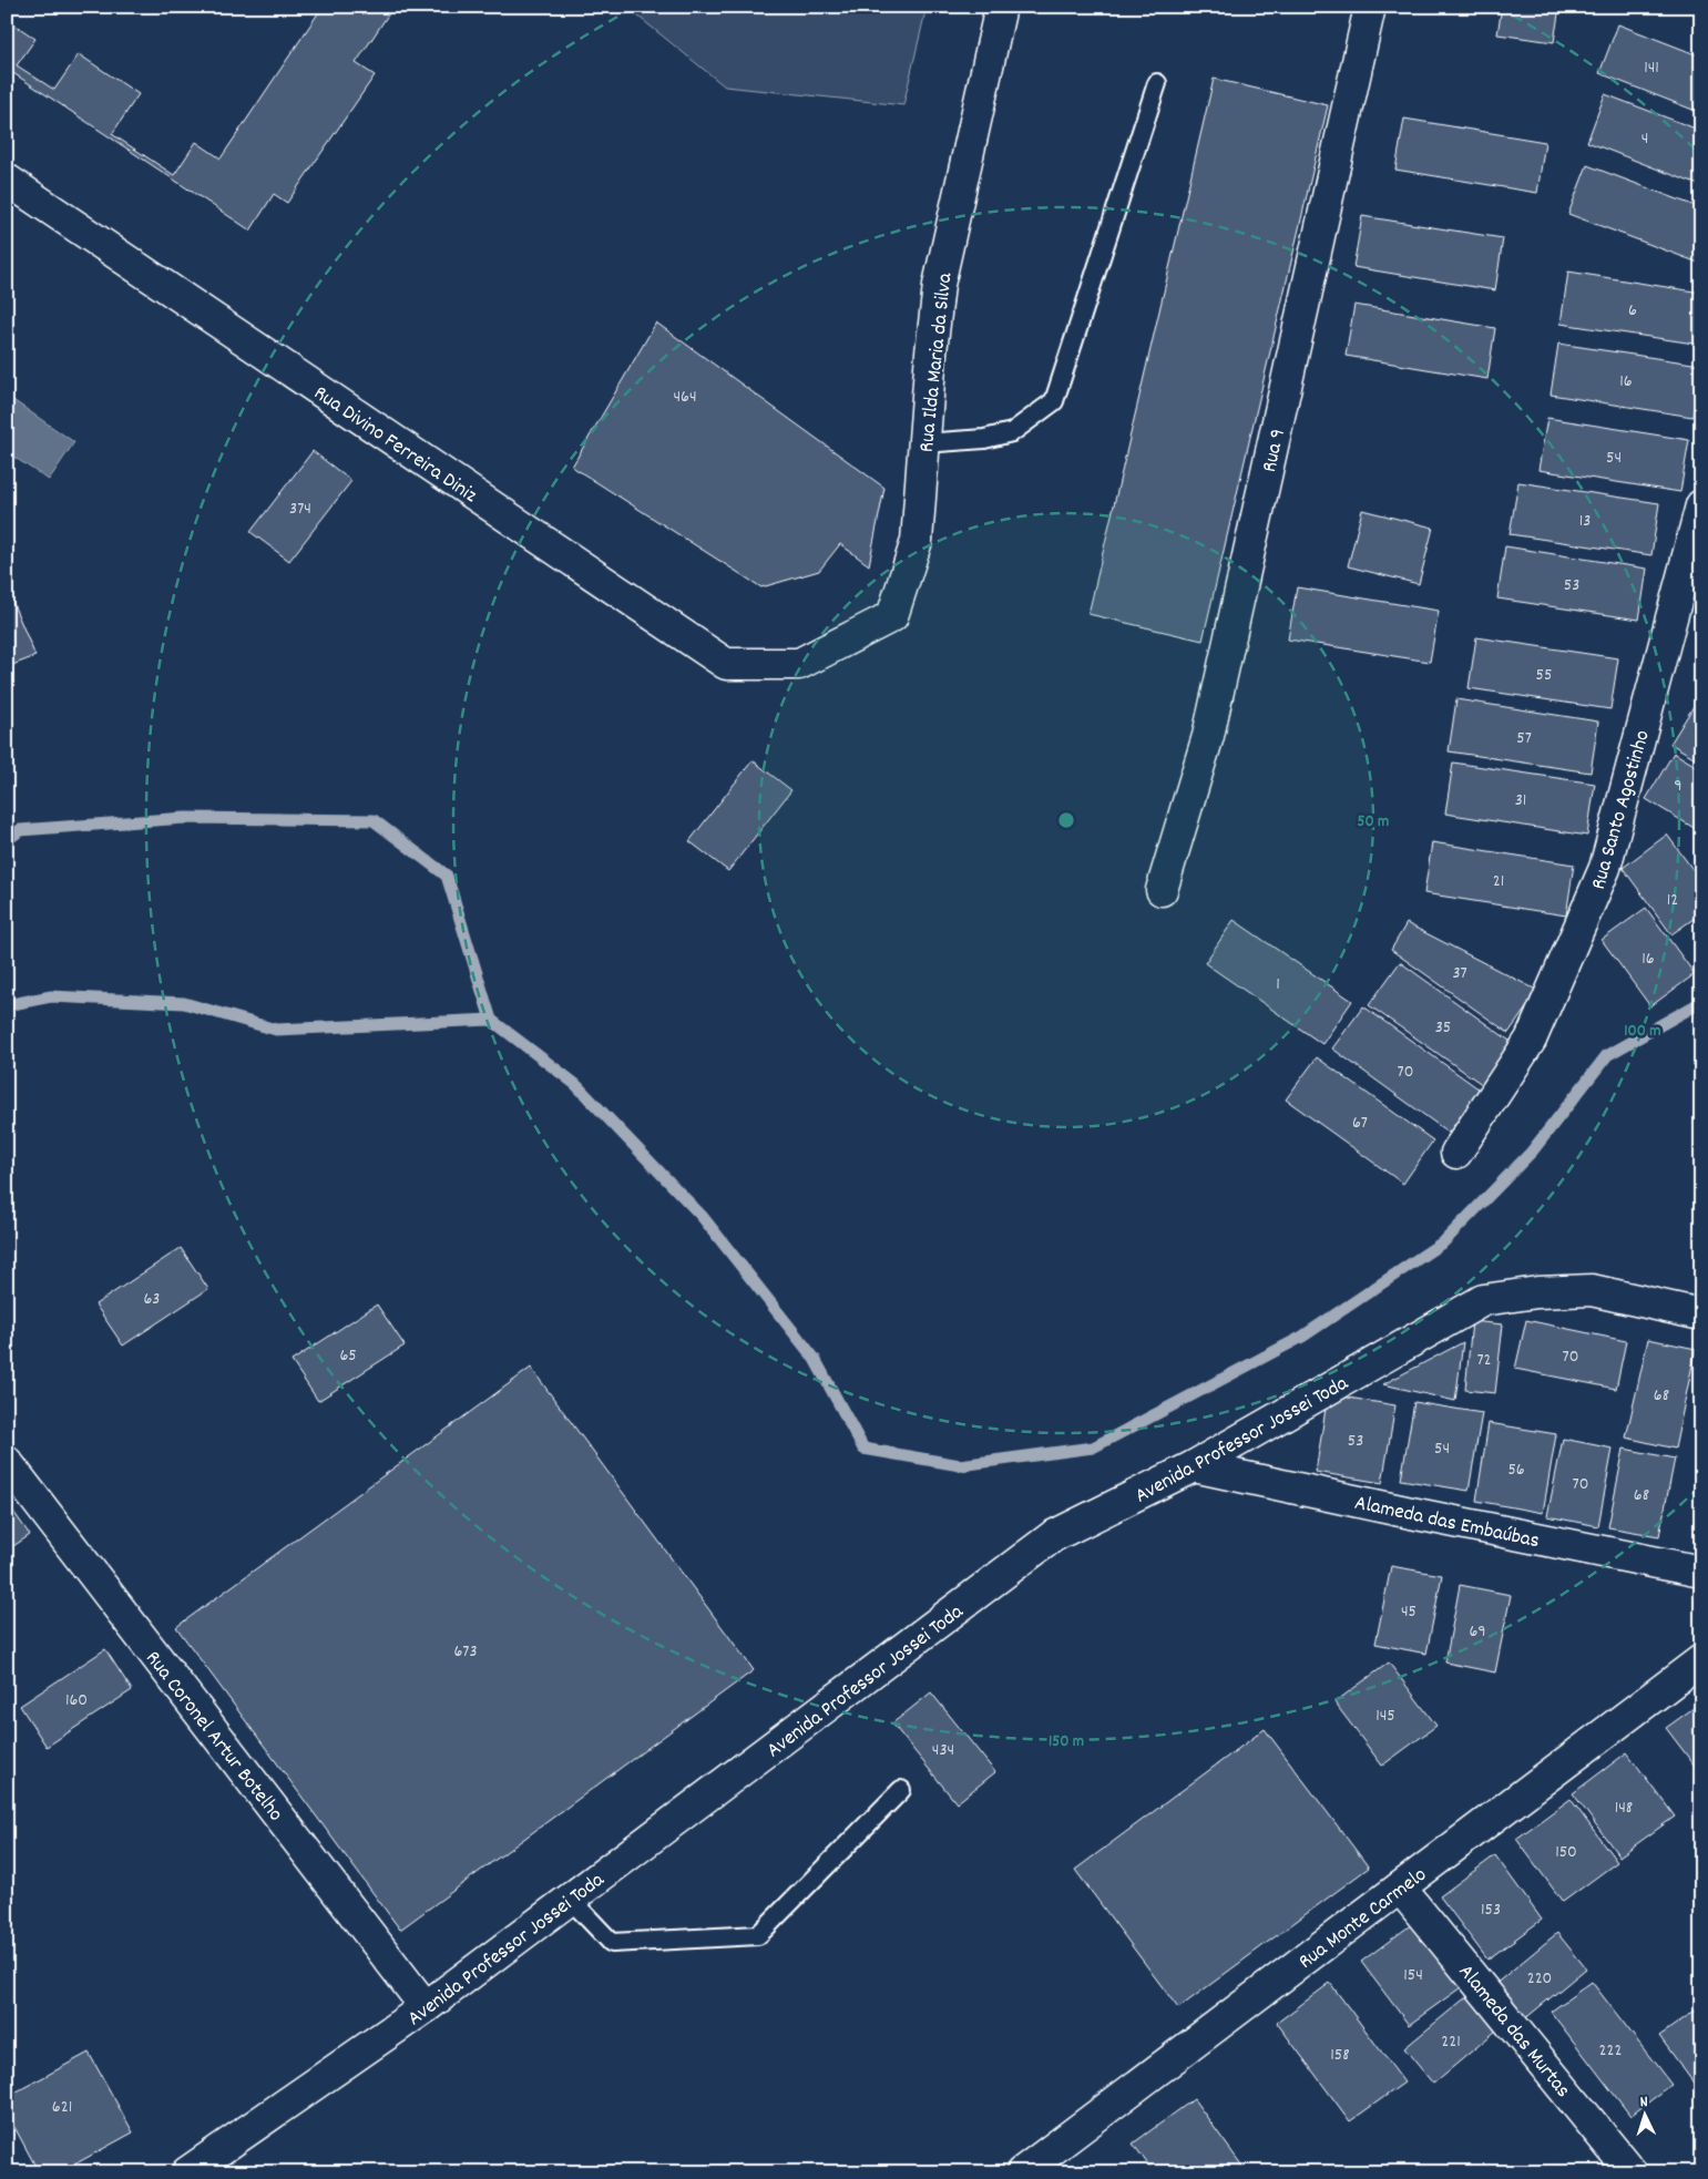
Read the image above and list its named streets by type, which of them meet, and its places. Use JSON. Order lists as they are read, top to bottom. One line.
{"streets":{"street":["Rua Ilda Maria da Silva","Rua Divino Ferreira Diniz","Rua 9","Rua Santo Agostinho","Avenida Professor Jossei Toda","Alameda das Embaúbas","Rua Coronel Artur Botelho","Rua Monte Carmelo","Alameda das Murtas"]},"crossings":[["Rua Ilda Maria da Silva","Rua Divino Ferreira Diniz"],["Avenida Professor Jossei Toda","Alameda das Embaúbas"],["Avenida Professor Jossei Toda","Rua Coronel Artur Botelho"],["Rua Monte Carmelo","Alameda das Murtas"]],"house_numbers":["141","4","6","16","464","54","374","13","53","55","57","9","31","21","12","16","37","1","35","70","67","63","65","70","72","68","53","54","56","70","68","45","69","673","160","145","434","148","150","153","154","220","221","222","158","621"],"north":"top","rings":["50 m","100 m","150 m"]}
